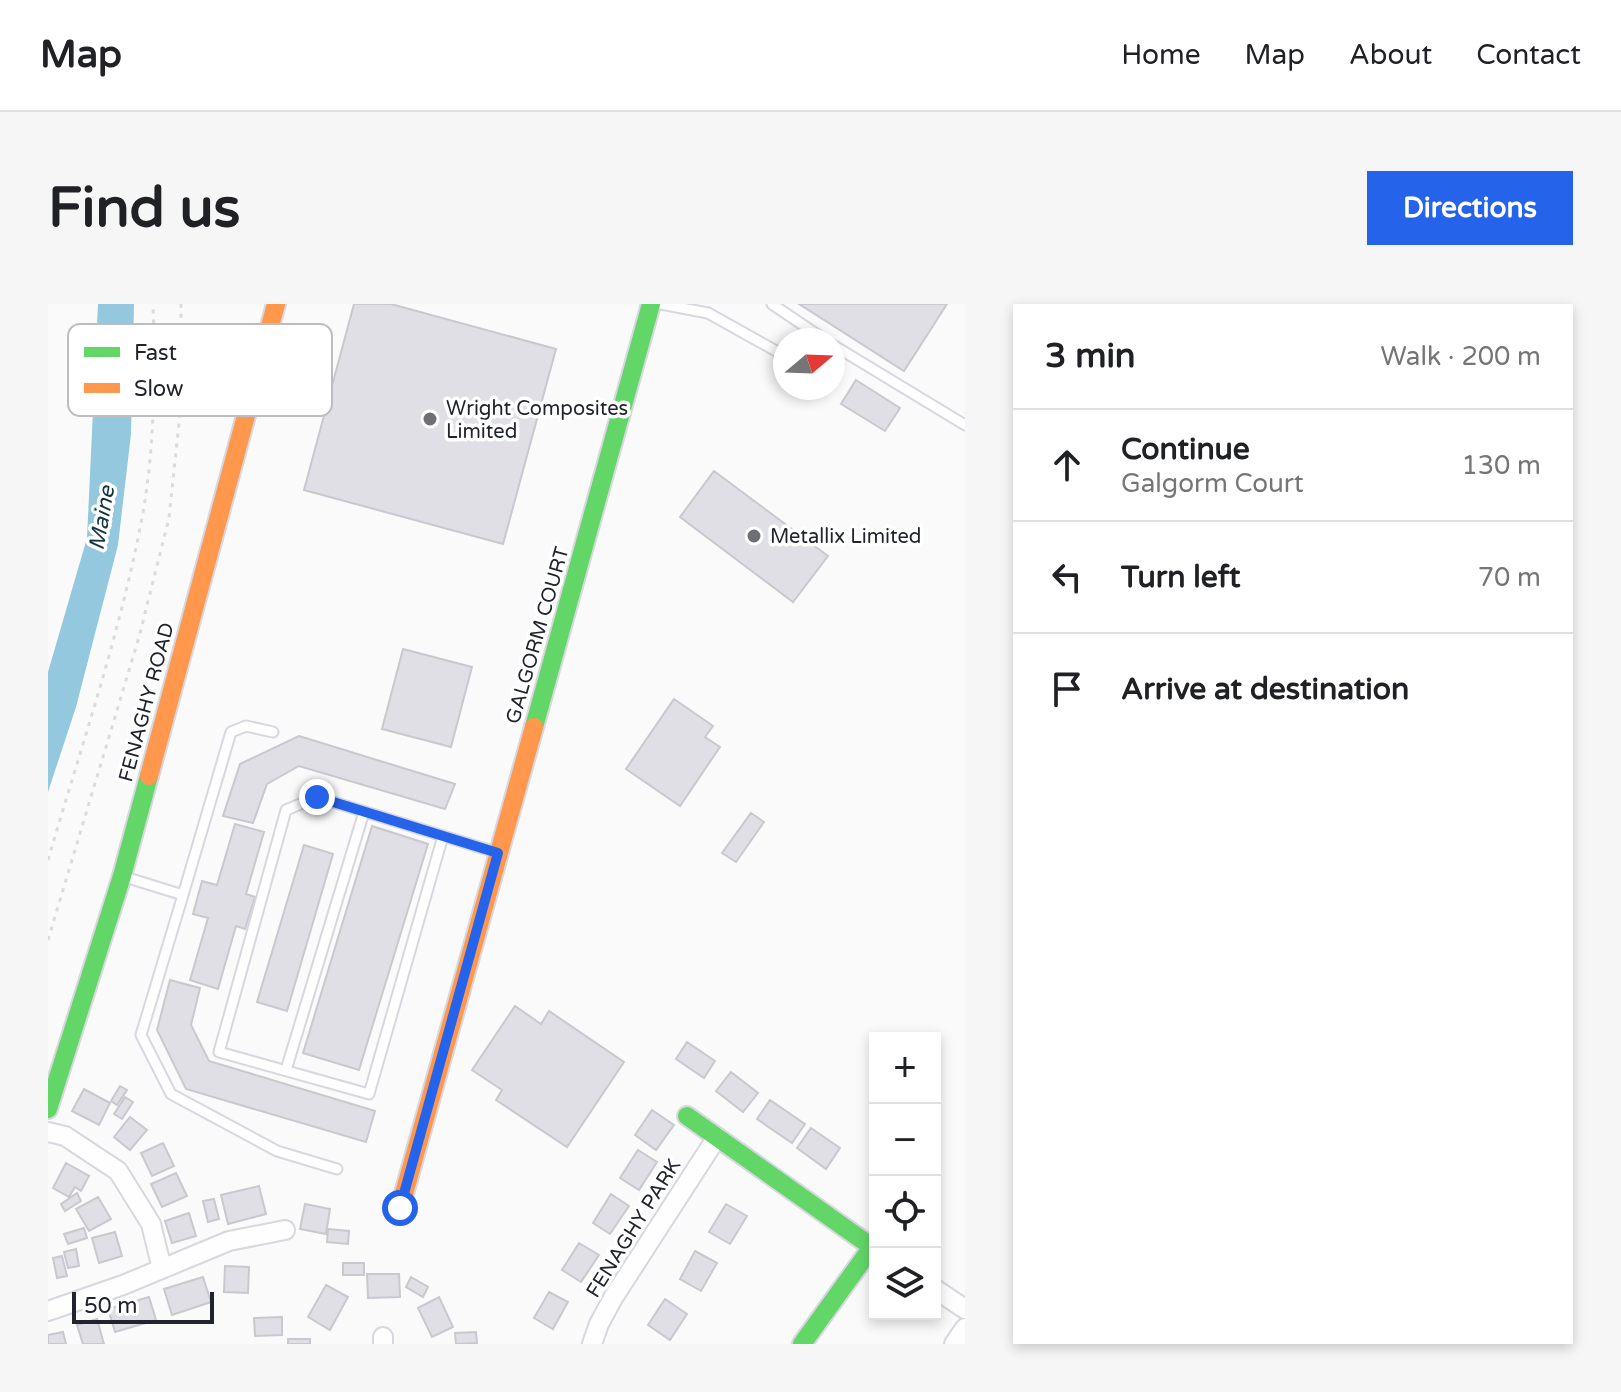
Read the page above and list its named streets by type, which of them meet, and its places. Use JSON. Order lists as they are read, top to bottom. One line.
{"streets":{"street":["GALGORM COURT","FENAGHY ROAD","FENAGHY PARK"]},"water":["Maine"],"places":["Wright Composites Limited","Metallix Limited"],"legend":["Fast","Slow"],"scale_bar":"50 m","north":"right","page":{"header":"Map","nav":["Home","Map","About","Contact"],"buttons":"Directions","title":"Find us","heading":["3 min","Walk · 200 m"],"list":[["Continue","Galgorm Court","130 m"],["Turn left","70 m"],"Arrive at destination"],"map_buttons":["+","−"],"scale":"50 m"}}
